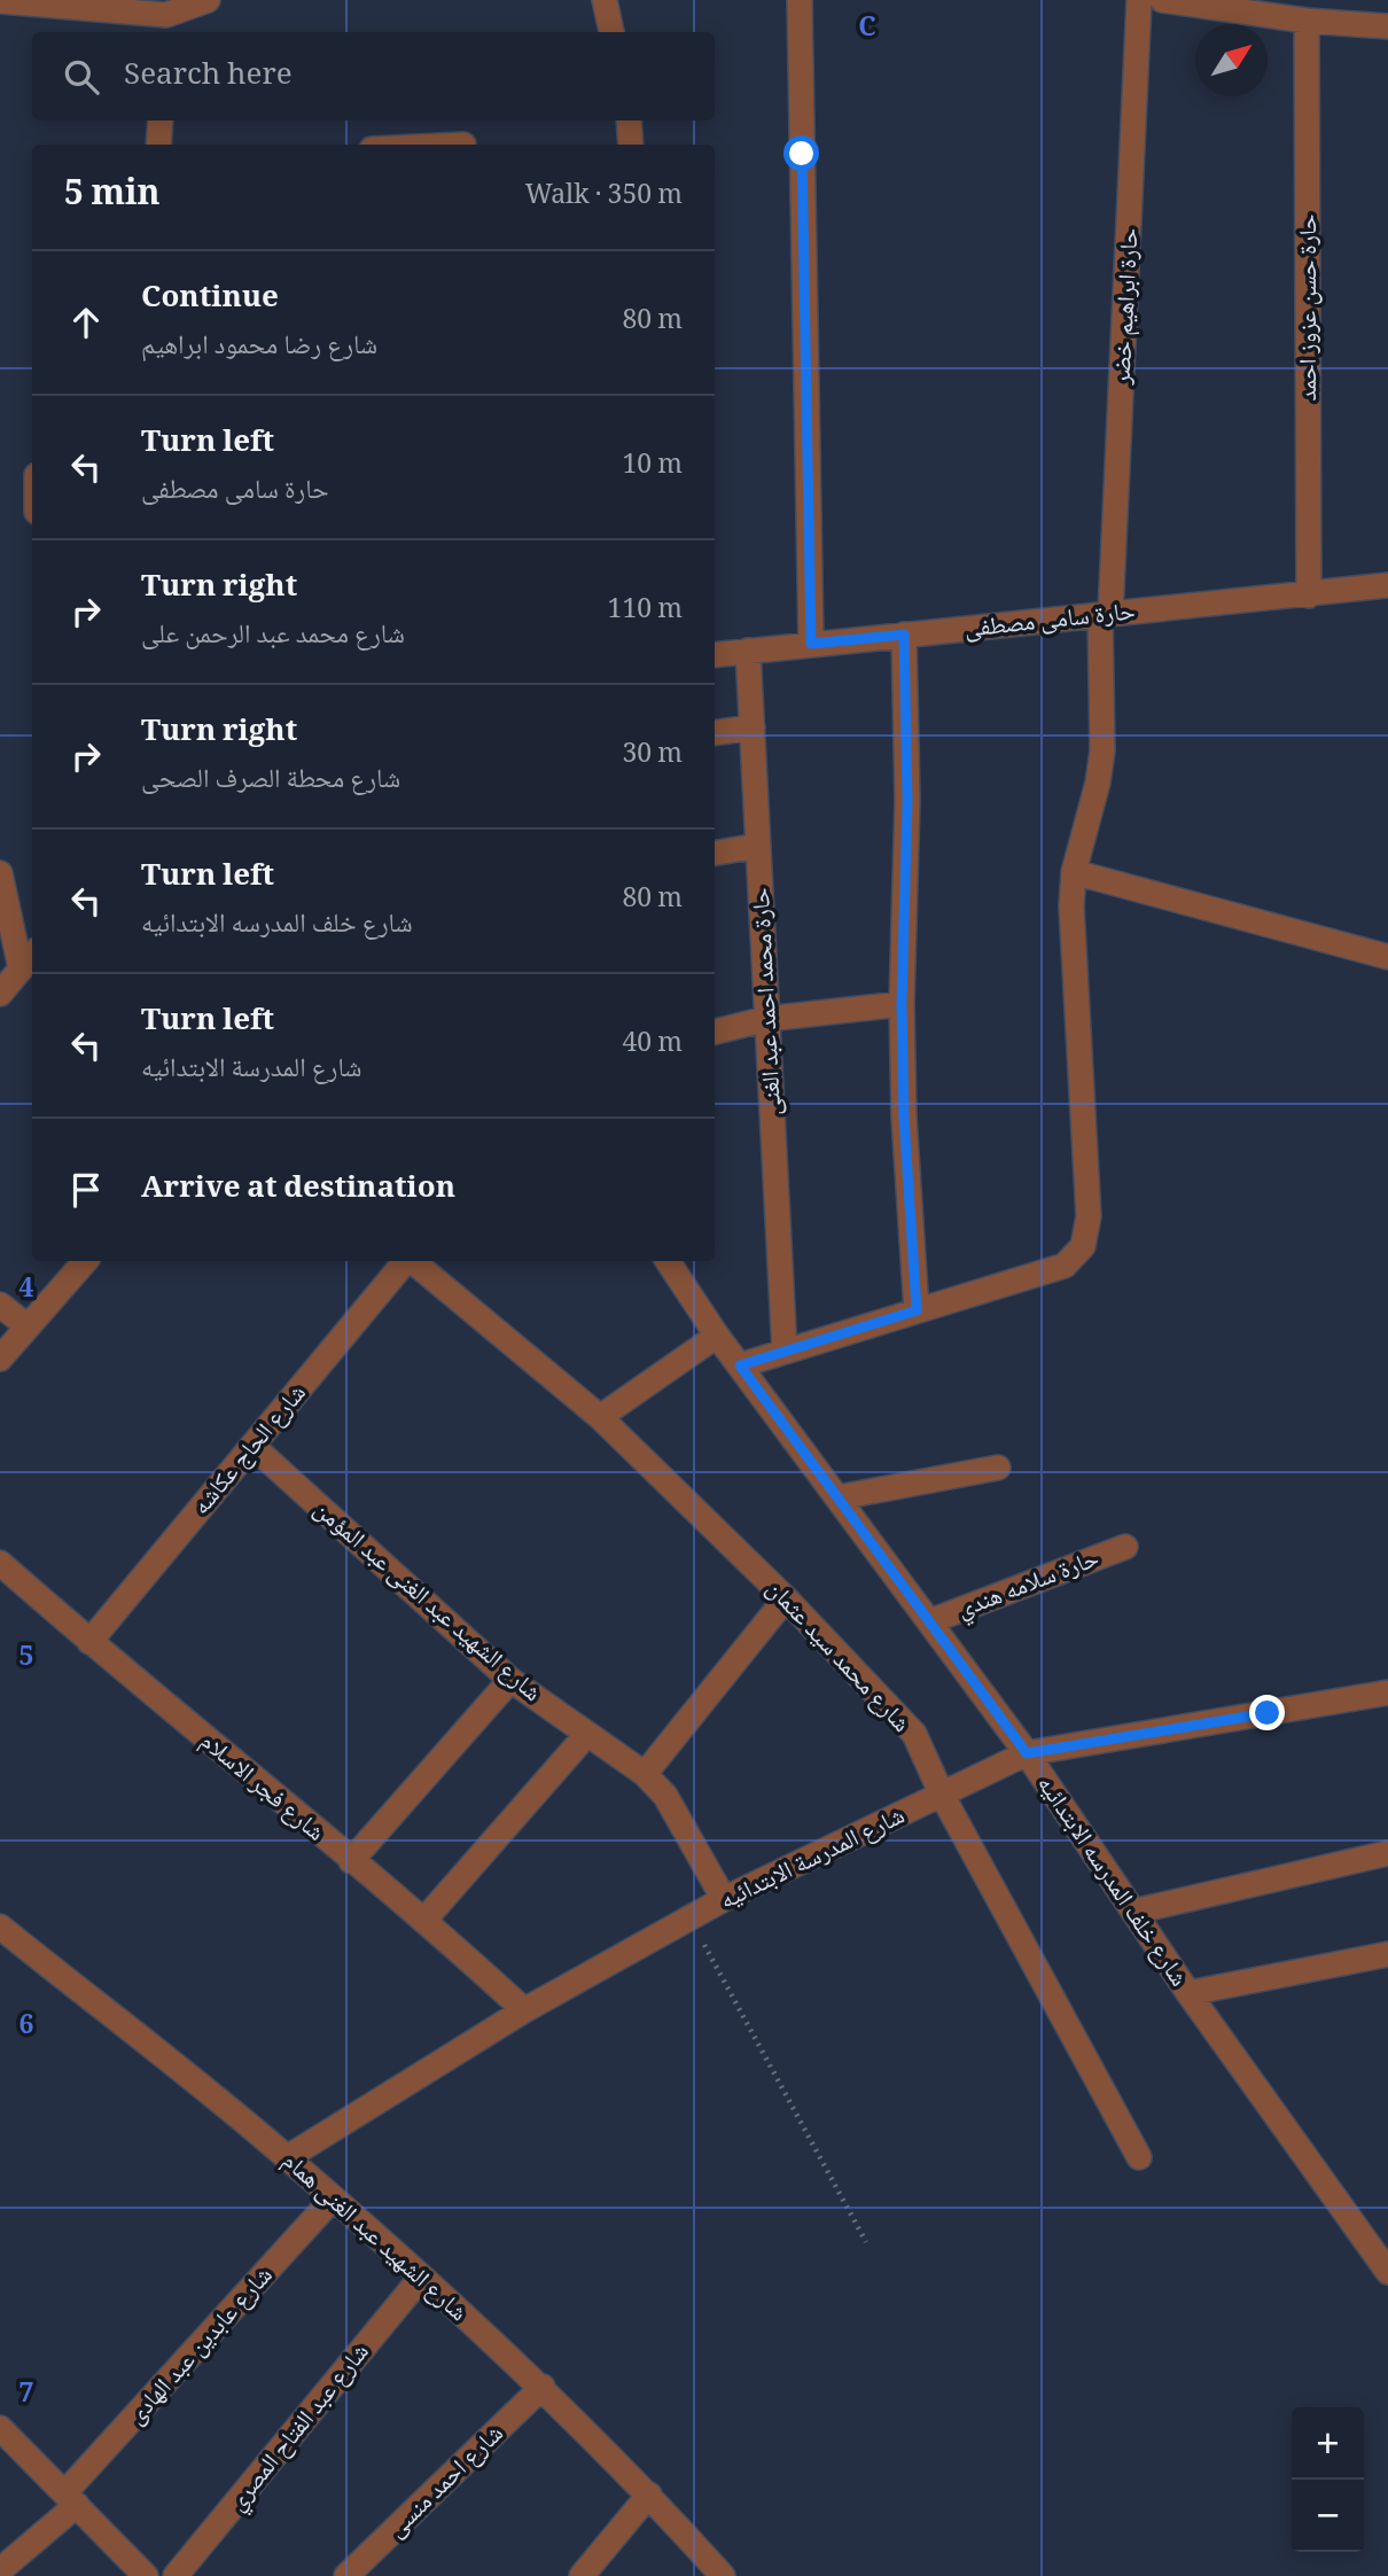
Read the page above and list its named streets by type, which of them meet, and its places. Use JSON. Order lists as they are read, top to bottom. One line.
{"streets":{"street":["حارة ابراهيم خضر","حارة حسن عزوز احمد","حارة سامى مصطفى","حارة محمد احمد عبد الغنى","شارع الحاج عكاشه","حارة سلامه هندي","شارع الشهيد عبد الغنى عبد المؤمن","شارع محمد سيد عثمان","شارع فجر الاسلام","شارع المدرسة الابتدائيه","شارع خلف المدرسه الابتدائيه","شارع الشهيد عبد الغنى همام","شارع عابدين عبد الهادى","شارع عبد الفتاح المصري","شارع احمد منسى"]},"crossings":[["حارة ابراهيم خضر","حارة سامى مصطفى"],["حارة حسن عزوز احمد","حارة سامى مصطفى"],["حارة سامى مصطفى","حارة محمد احمد عبد الغنى"],["شارع الحاج عكاشه","شارع الشهيد عبد الغنى عبد المؤمن"],["شارع الحاج عكاشه","شارع فجر الاسلام"],["حارة سلامه هندي","شارع خلف المدرسه الابتدائيه"],["شارع الشهيد عبد الغنى عبد المؤمن","شارع المدرسة الابتدائيه"],["شارع محمد سيد عثمان","شارع المدرسة الابتدائيه"],["شارع فجر الاسلام","شارع المدرسة الابتدائيه"],["شارع المدرسة الابتدائيه","شارع خلف المدرسه الابتدائيه"],["شارع المدرسة الابتدائيه","شارع الشهيد عبد الغنى همام"],["شارع الشهيد عبد الغنى همام","شارع عابدين عبد الهادى"],["شارع الشهيد عبد الغنى همام","شارع عبد الفتاح المصري"],["شارع الشهيد عبد الغنى همام","شارع احمد منسى"]],"north":"top right","page":{"search":"Search here","heading":["5 min","Walk · 350 m"],"list":[["Continue","شارع رضا محمود ابراهيم","80 m"],["Turn left","حارة سامى مصطفى","10 m"],["Turn right","شارع محمد عبد الرحمن على","110 m"],["Turn right","شارع محطة الصرف الصحى","30 m"],["Turn left","شارع خلف المدرسه الابتدائيه","80 m"],["Turn left","شارع المدرسة الابتدائيه","40 m"],"Arrive at destination"],"map_buttons":["+","−"]},"grid":{"columns":["C"],"rows":["4","5","6","7"]}}
